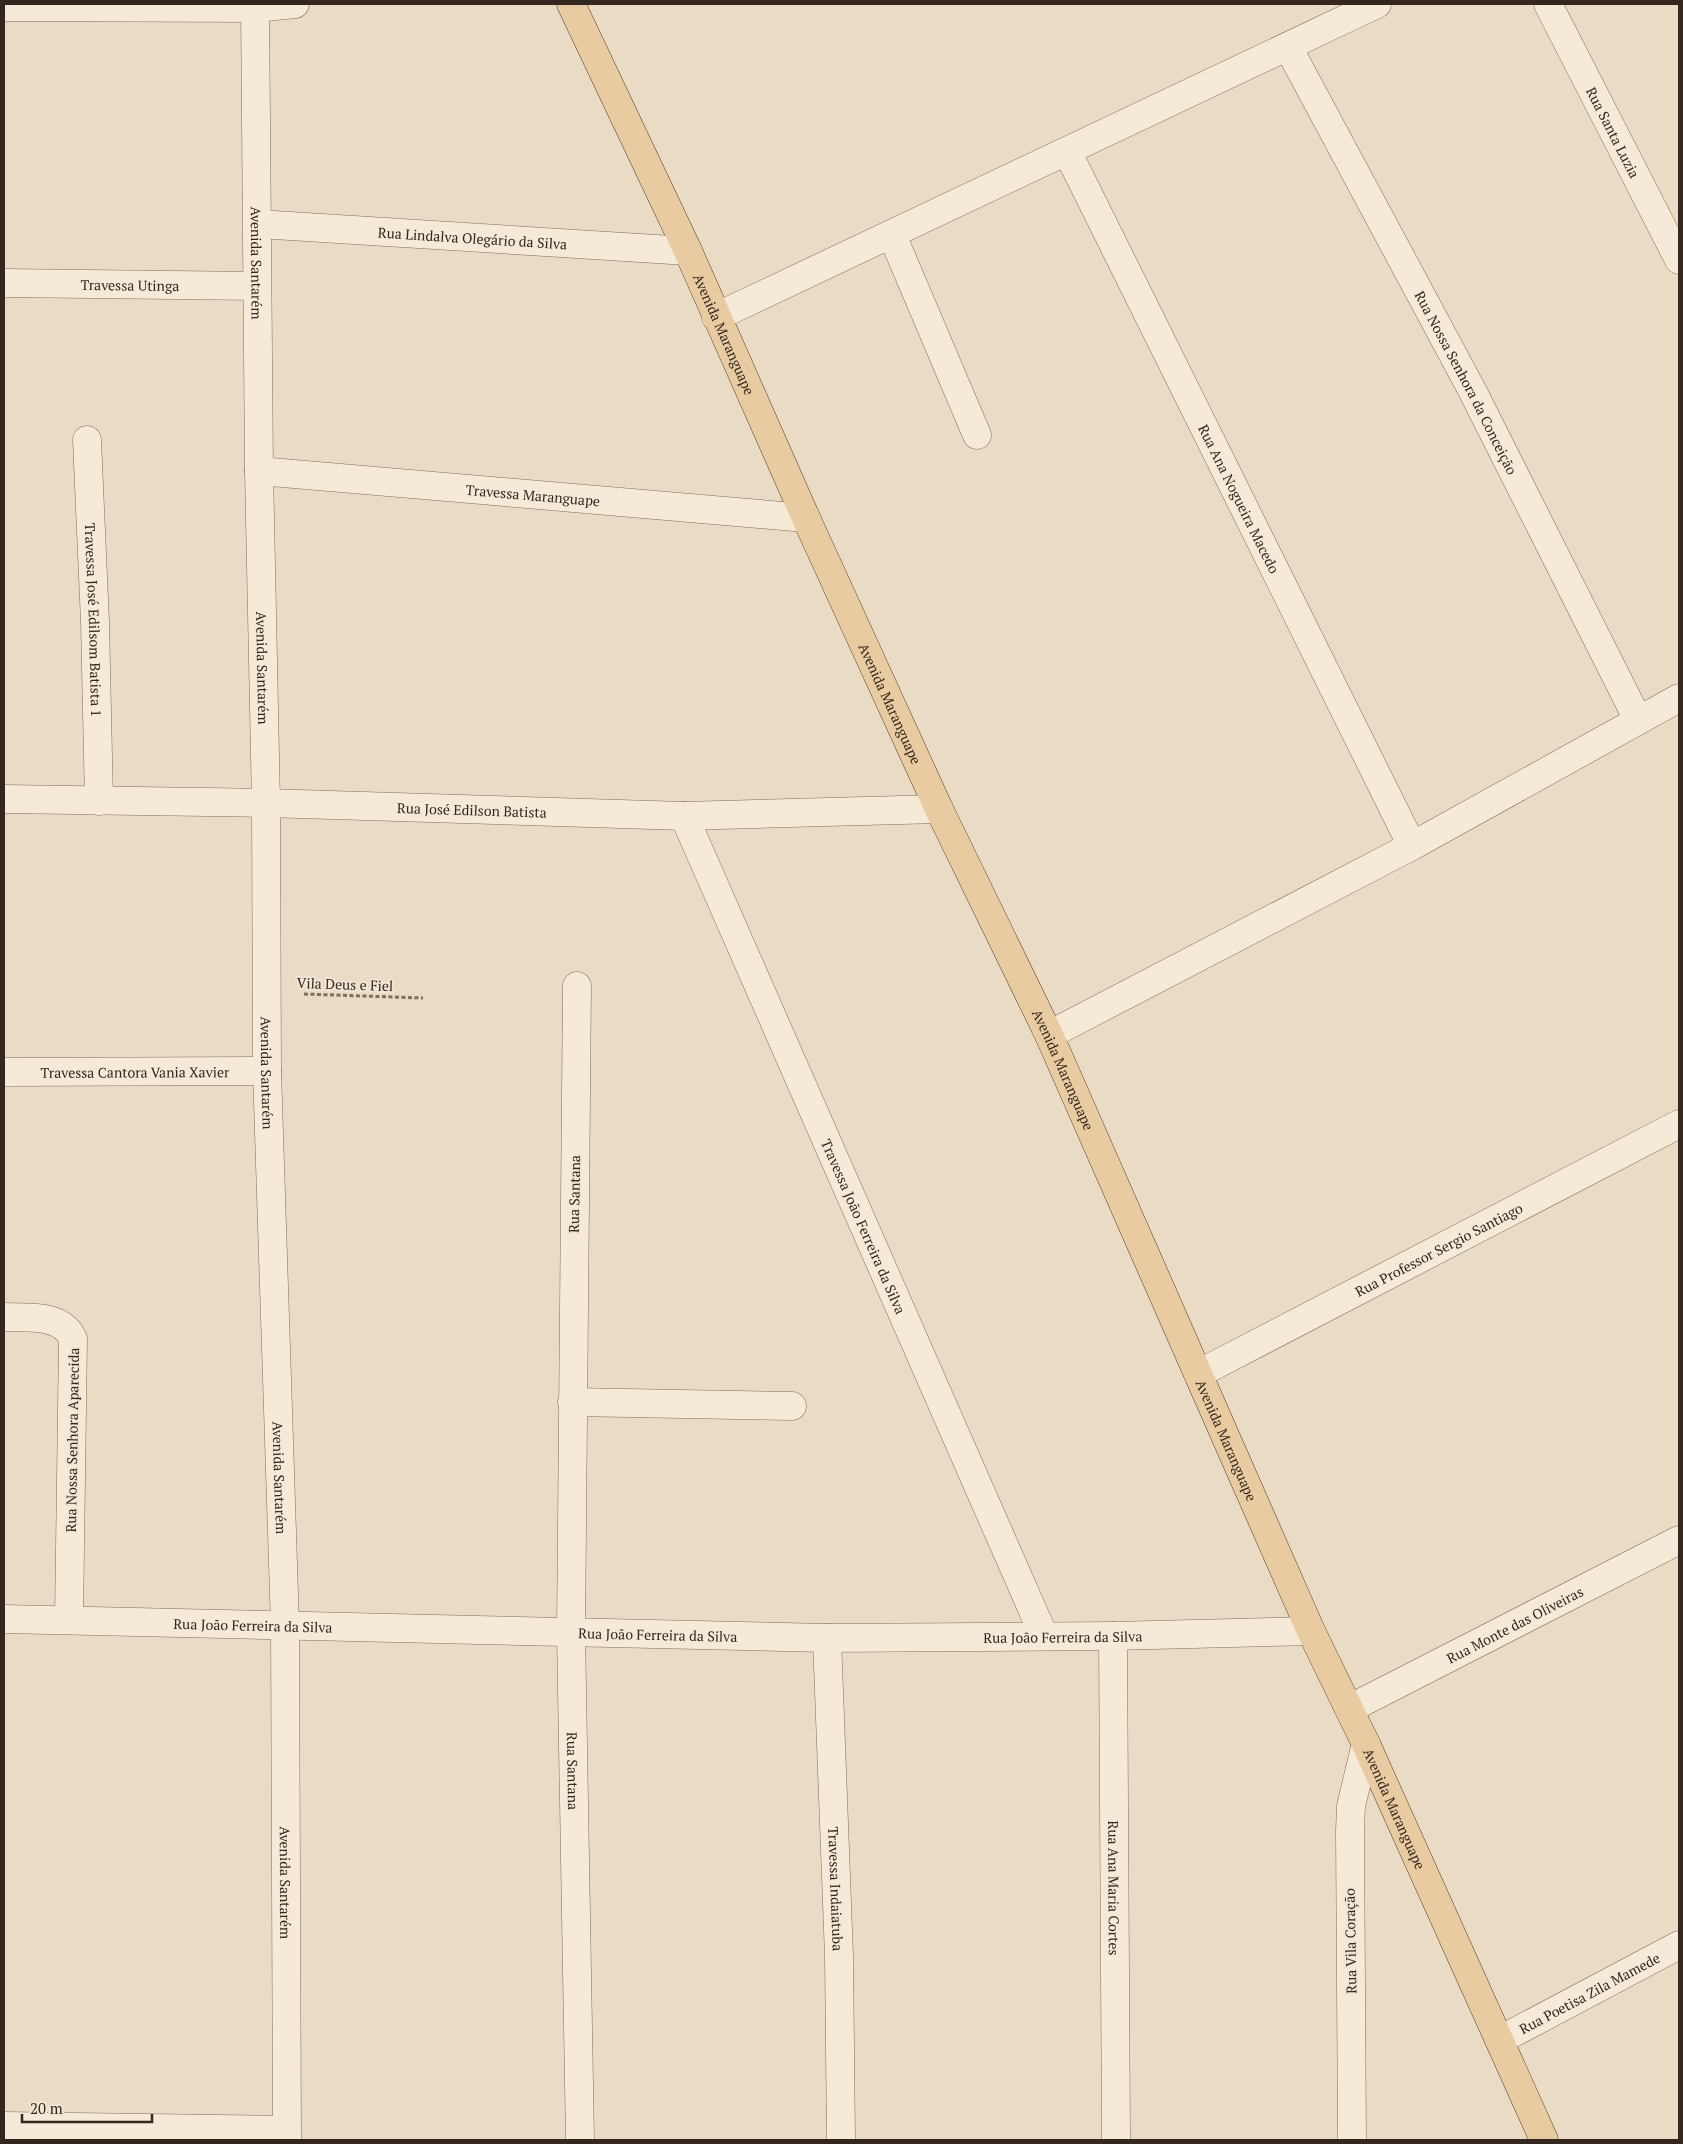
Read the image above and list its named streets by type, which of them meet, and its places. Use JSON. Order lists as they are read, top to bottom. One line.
{"streets":{"main road":["Avenida Maranguape"],"street":["Rua Santa Luzia","Rua Lindalva Olegário da Silva","Avenida Santarém","Travessa Utinga","Rua Nossa Senhora da Conceição","Travessa Maranguape","Rua Ana Nogueira Macedo","Travessa José Edilsom Batista 1","Rua José Edilson Batista","Travessa Cantora Vania Xavier","Rua Santana","Travessa João Ferreira da Silva","Rua Professor Sergio Santiago","Rua Nossa Senhora Aparecida","Rua João Ferreira da Silva","Rua Monte das Oliveiras","Rua Ana Maria Cortes","Travessa Indaiatuba","Rua Vila Coração","Rua Poetisa Zila Mamede"],"path":["Vila Deus e Fiel"]},"crossings":[["Rua Lindalva Olegário da Silva","Avenida Santarém"],["Rua Lindalva Olegário da Silva","Avenida Maranguape"],["Avenida Santarém","Travessa Utinga"],["Avenida Santarém","Travessa Maranguape"],["Avenida Santarém","Rua José Edilson Batista"],["Avenida Santarém","Vila Deus e Fiel"],["Avenida Santarém","Travessa Cantora Vania Xavier"],["Avenida Santarém","Rua João Ferreira da Silva"],["Avenida Maranguape","Travessa Maranguape"],["Avenida Maranguape","Rua José Edilson Batista"],["Avenida Maranguape","Rua Professor Sergio Santiago"],["Avenida Maranguape","Rua João Ferreira da Silva"],["Avenida Maranguape","Rua Monte das Oliveiras"],["Avenida Maranguape","Rua Vila Coração"],["Avenida Maranguape","Rua Poetisa Zila Mamede"],["Travessa José Edilsom Batista 1","Rua José Edilson Batista"],["Rua José Edilson Batista","Travessa João Ferreira da Silva"],["Rua Santana","Rua João Ferreira da Silva"],["Travessa João Ferreira da Silva","Rua João Ferreira da Silva"],["Rua Nossa Senhora Aparecida","Rua João Ferreira da Silva"],["Rua João Ferreira da Silva","Rua Ana Maria Cortes"],["Rua João Ferreira da Silva","Travessa Indaiatuba"]],"scale_bar":"20 m"}
